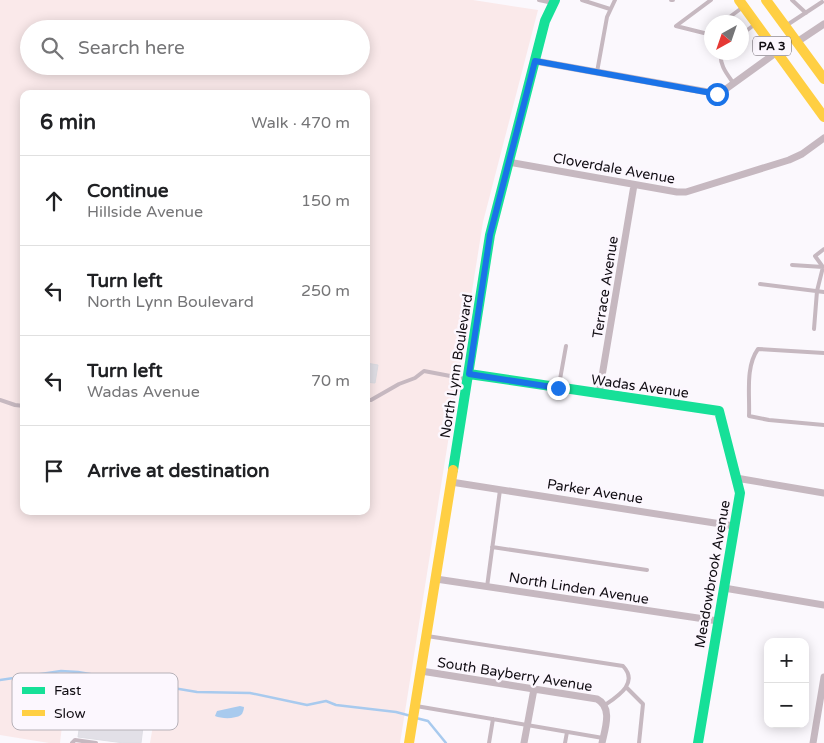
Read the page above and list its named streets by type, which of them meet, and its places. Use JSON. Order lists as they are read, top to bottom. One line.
{"streets":{"street":["PA 3","Cloverdale Avenue","Terrace Avenue","North Lynn Boulevard","Wadas Avenue","Parker Avenue","Meadowbrook Avenue","North Linden Avenue","South Bayberry Avenue"]},"crossings":[["Cloverdale Avenue","Terrace Avenue"],["Cloverdale Avenue","North Lynn Boulevard"],["Terrace Avenue","Wadas Avenue"],["North Lynn Boulevard","Wadas Avenue"],["North Lynn Boulevard","Parker Avenue"],["North Lynn Boulevard","North Linden Avenue"],["North Lynn Boulevard","South Bayberry Avenue"],["Wadas Avenue","Meadowbrook Avenue"],["Parker Avenue","Meadowbrook Avenue"],["Meadowbrook Avenue","North Linden Avenue"]],"legend":["Fast","Slow"],"north":"bottom left","page":{"search":"Search here","heading":["6 min","Walk · 470 m"],"list":[["Continue","Hillside Avenue","150 m"],["Turn left","North Lynn Boulevard","250 m"],["Turn left","Wadas Avenue","70 m"],"Arrive at destination"],"map_buttons":["+","−"]}}
